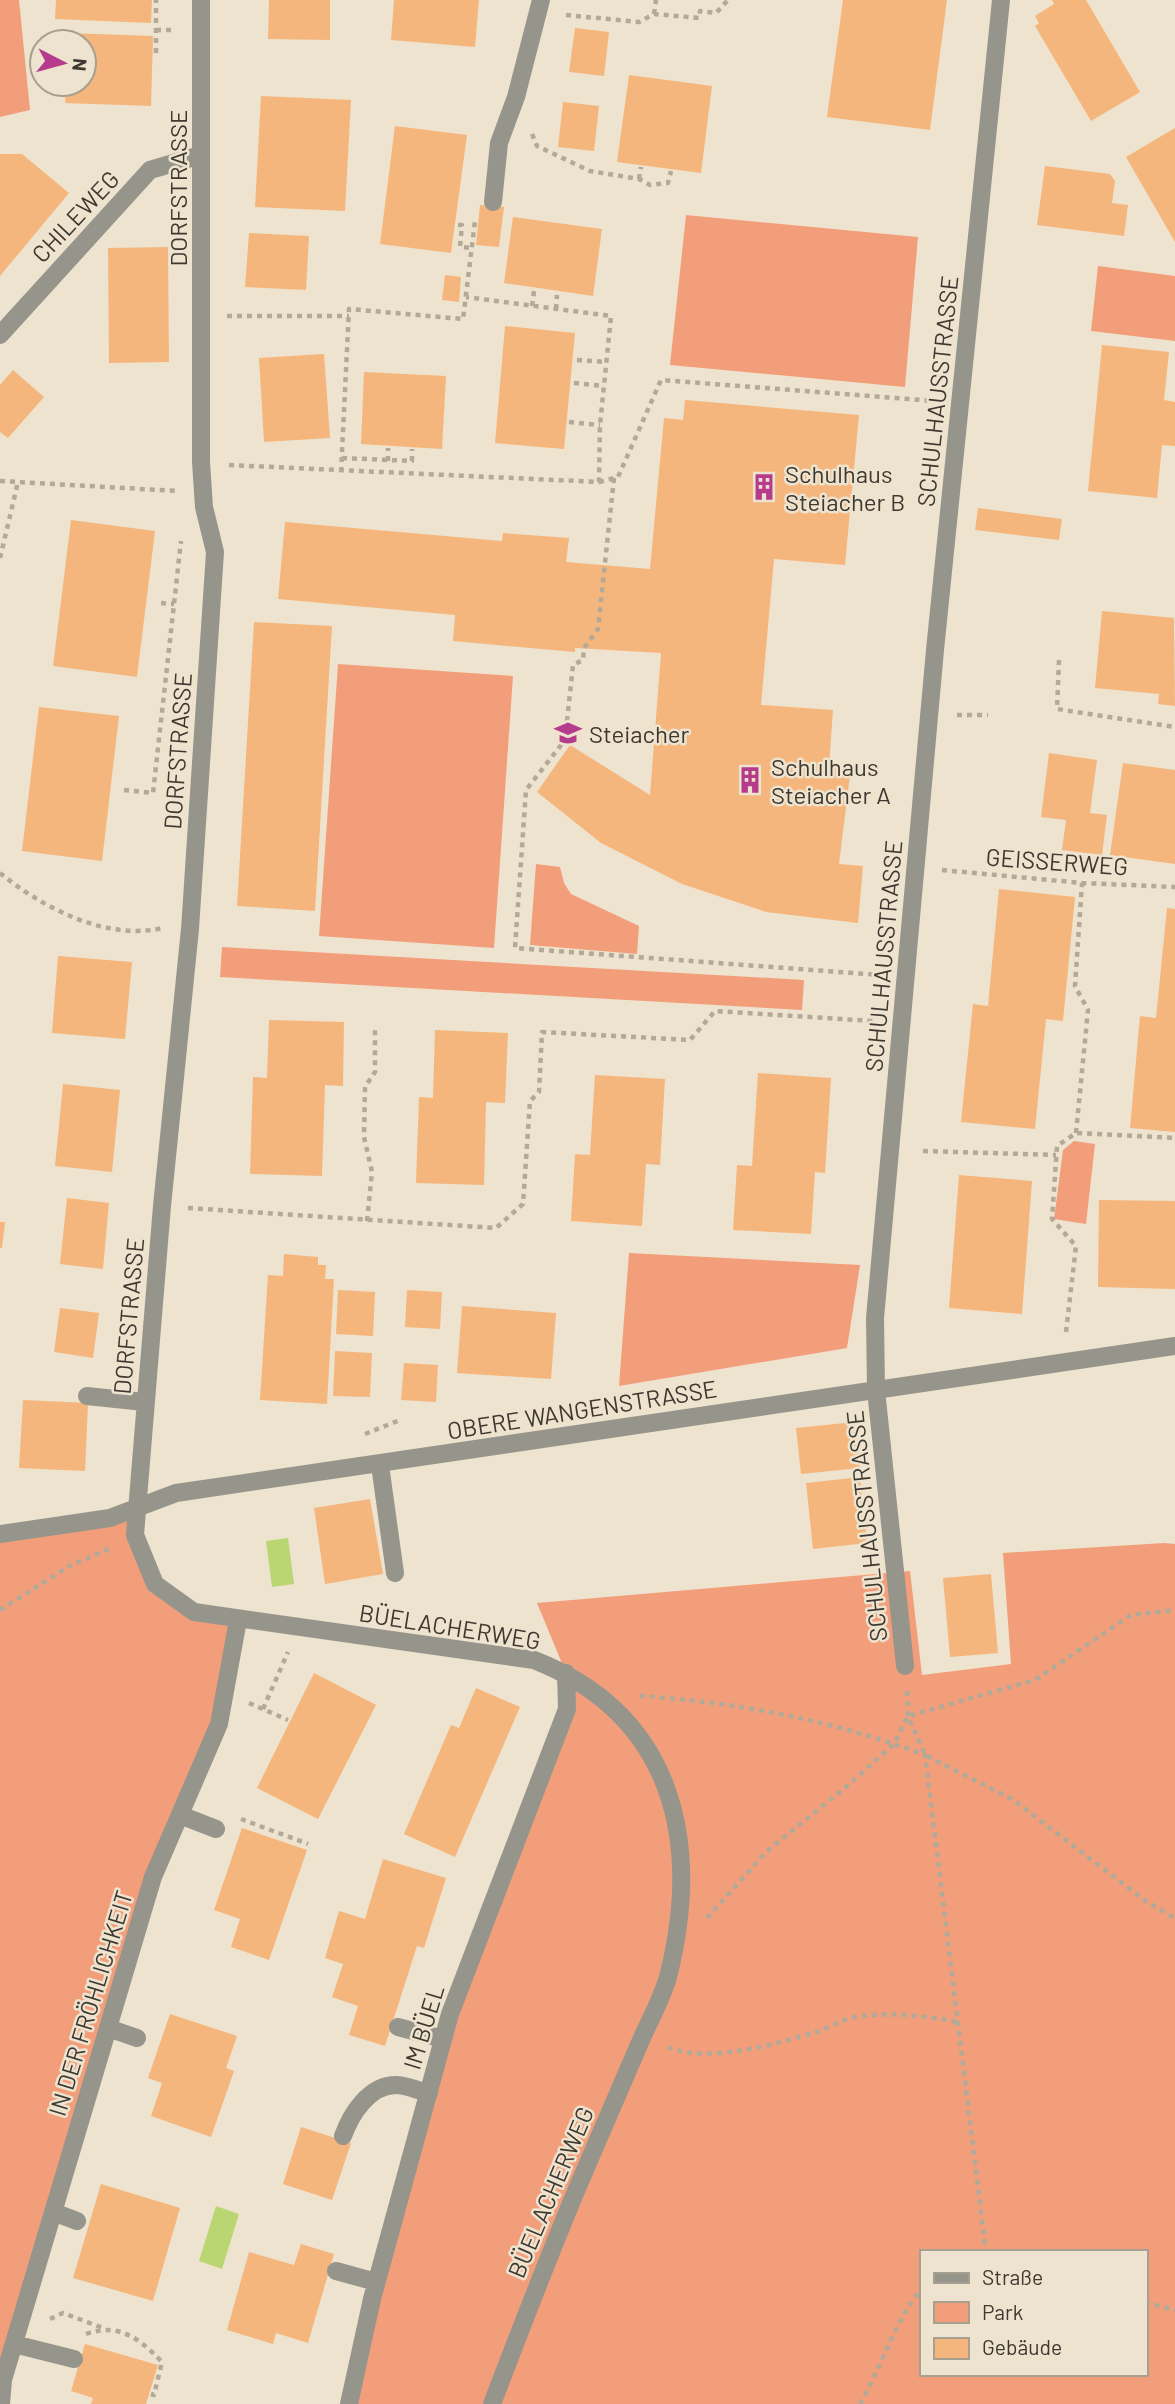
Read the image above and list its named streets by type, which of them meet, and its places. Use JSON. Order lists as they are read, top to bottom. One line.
{"streets":{"street":["DORFSTRASSE","CHILEWEG","SCHULHAUSSTRASSE","OBERE WANGENSTRASSE","BÜELACHERWEG","IN DER FRÖHLICHKEIT","IM BÜEL"],"path":["GEISSERWEG"]},"crossings":[["DORFSTRASSE","CHILEWEG"],["DORFSTRASSE","OBERE WANGENSTRASSE"],["DORFSTRASSE","BÜELACHERWEG"],["SCHULHAUSSTRASSE","OBERE WANGENSTRASSE"],["OBERE WANGENSTRASSE","BÜELACHERWEG"],["BÜELACHERWEG","IN DER FRÖHLICHKEIT"],["BÜELACHERWEG","IM BÜEL"]],"places":{"building":["Schulhaus Steiacher B","Schulhaus Steiacher A"],"school or university":["Steiacher"]},"legend":["Straße","Park","Gebäude"],"north":"right"}
